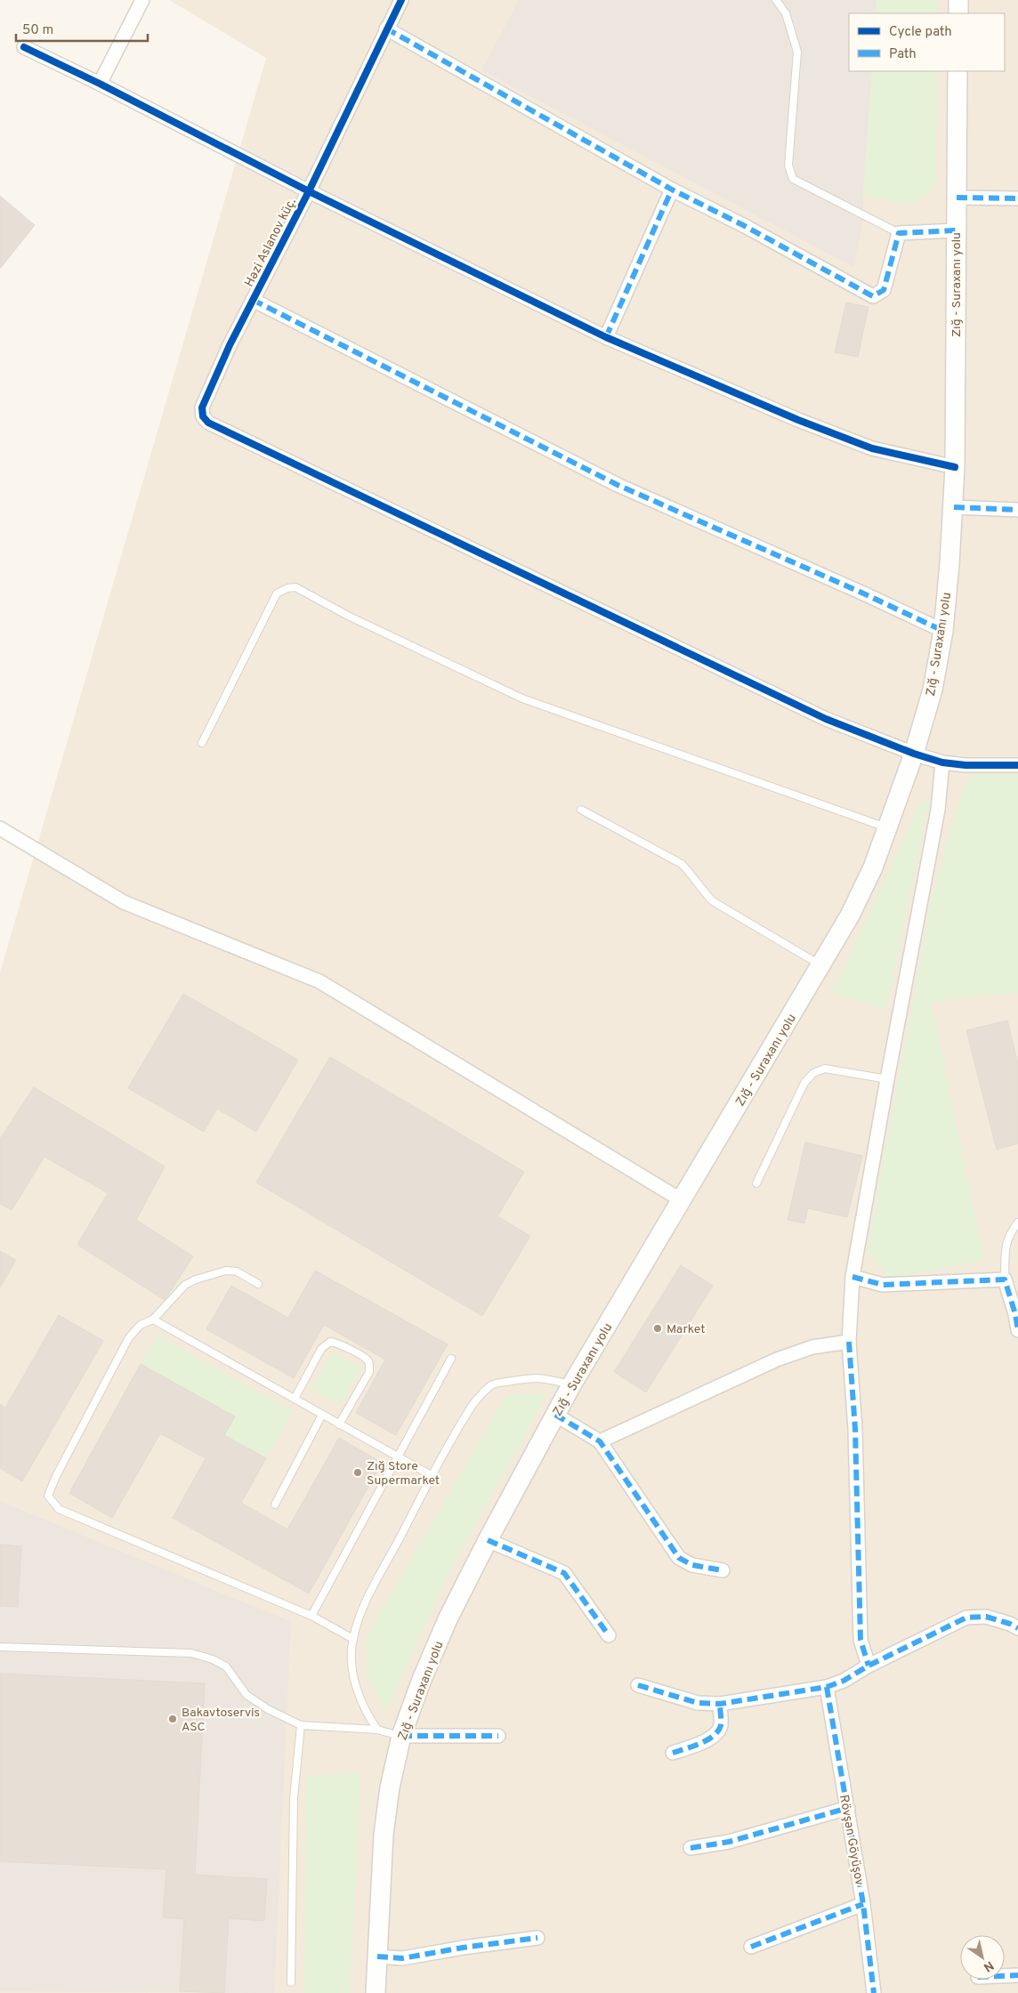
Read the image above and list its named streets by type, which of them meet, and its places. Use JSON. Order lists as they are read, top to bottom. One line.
{"streets":{"main road":["Zığ - Suraxanı yolu"],"street":["Həzi Aslanov küç.","Rövşən Göyüşov"]},"crossings":[["Həzi Aslanov küç.","Zığ - Suraxanı yolu"]],"places":["Market","Zığ Store Supermarket","Bakavtoservis ASC"],"legend":["Cycle path","Path"],"scale_bar":"50 m","north":"bottom right"}
